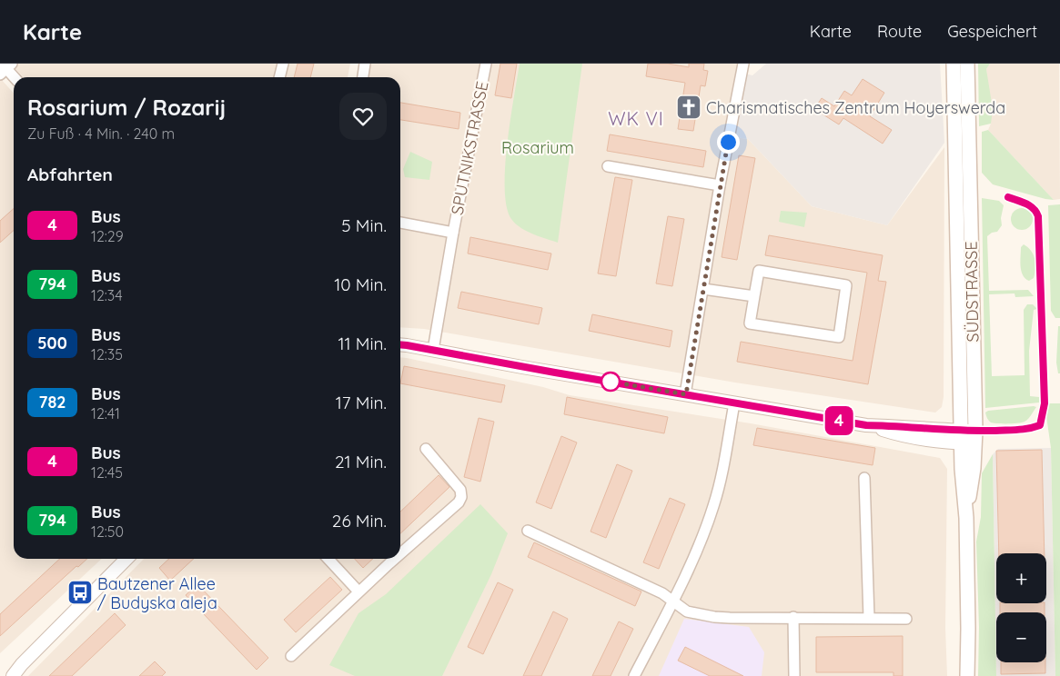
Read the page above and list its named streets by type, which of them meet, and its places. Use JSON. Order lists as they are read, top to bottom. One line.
{"streets":{"main road":["SÜDSTRASSE"],"street":["SPUTNIKSTRASSE"]},"districts":["WK VI"],"parks":["Rosarium"],"places":{"church":["Charismatisches Zentrum Hoyerswerda"],"bus stop":["Bautzener Allee / Budyska aleja"]},"lines":["bus line 4"],"page":{"header":"Karte","nav":["Karte","Route","Gespeichert"],"on_map":"4","heading":[["Rosarium / Rozarij","Zu Fuß · 4 Min. · 240 m"],"Abfahrten"],"list":[{"mark":"4","name":"Bus","note":"12:29","value":"5 Min."},{"mark":"794","name":"Bus","note":"12:34","value":"10 Min."},{"mark":"500","name":"Bus","note":"12:35","value":"11 Min."},{"mark":"782","name":"Bus","note":"12:41","value":"17 Min."},{"mark":"4","name":"Bus","note":"12:45","value":"21 Min."},{"mark":"794","name":"Bus","note":"12:50","value":"26 Min."}],"map_buttons":["+","−"]}}
